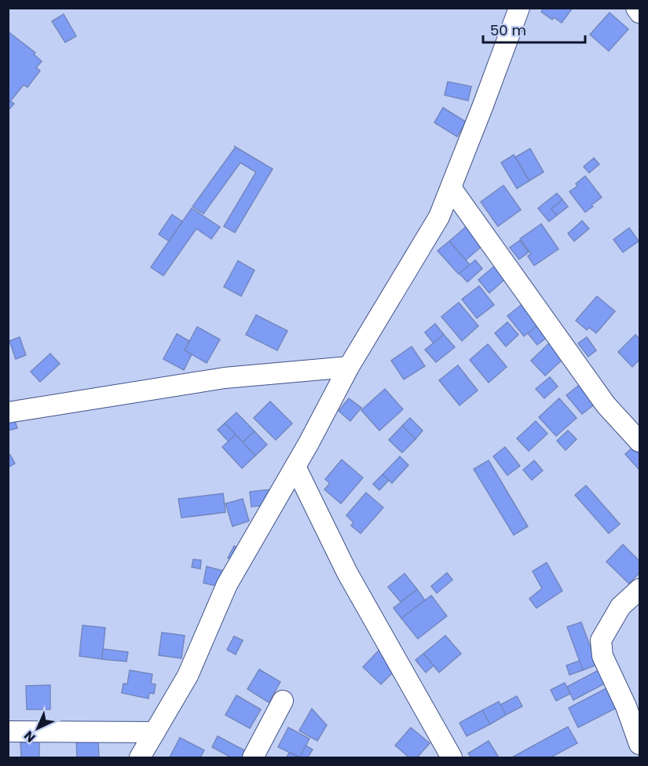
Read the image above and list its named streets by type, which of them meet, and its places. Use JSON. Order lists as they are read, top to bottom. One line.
{"scale_bar":"50 m","north":"bottom left"}
